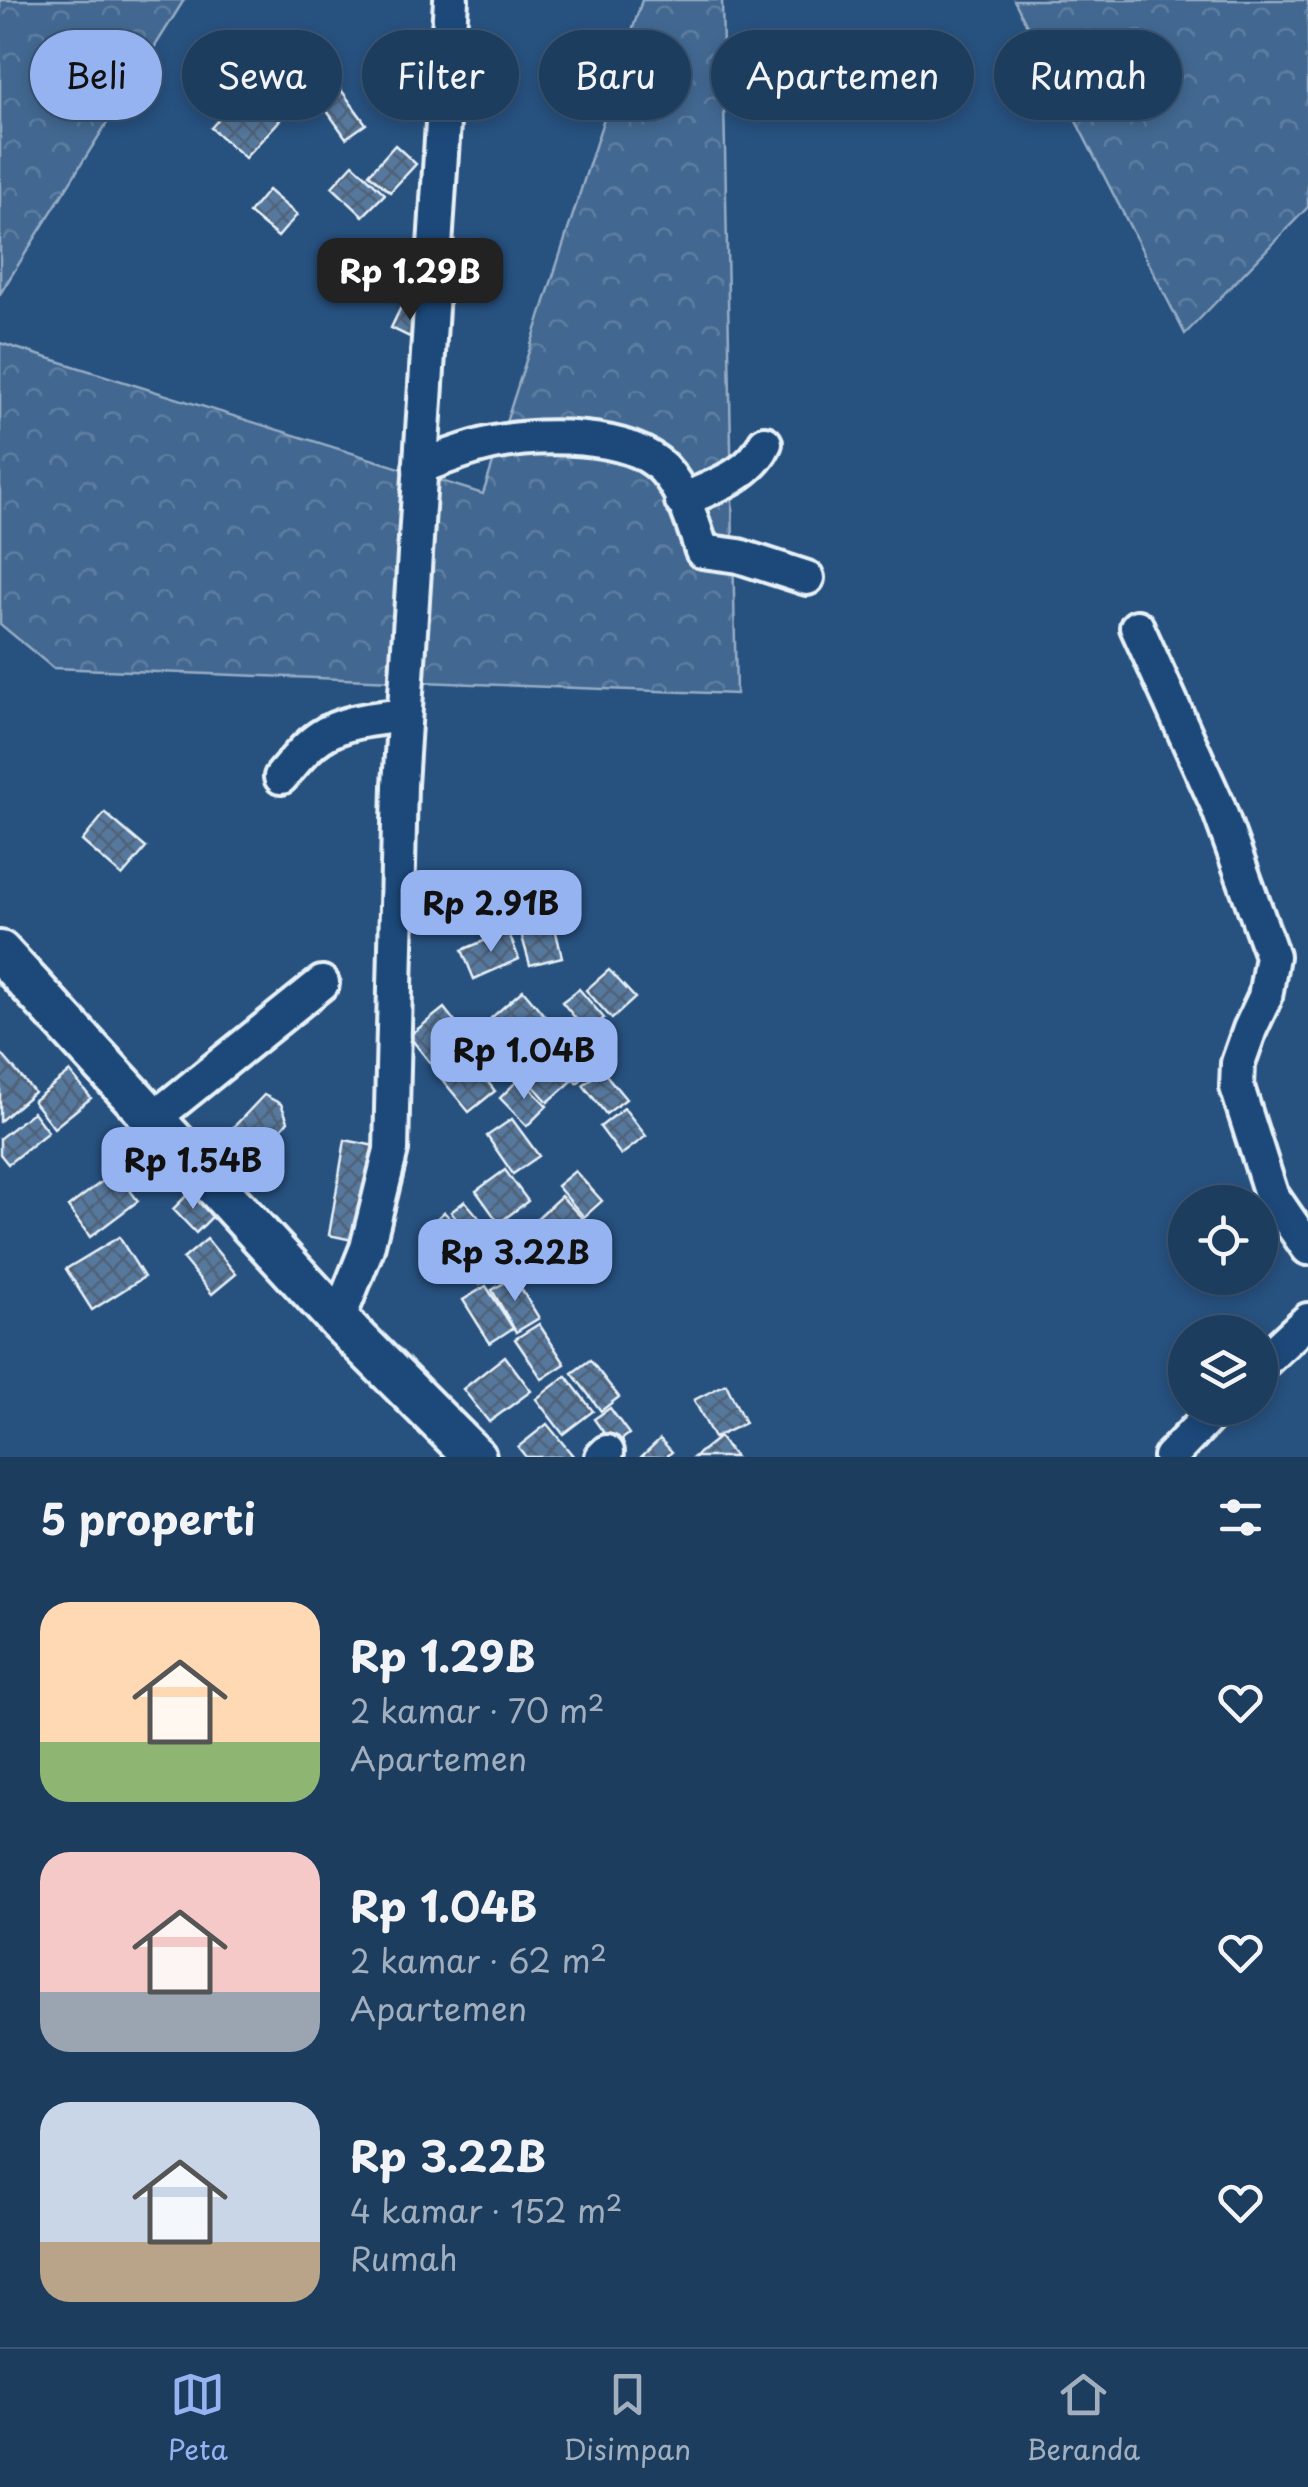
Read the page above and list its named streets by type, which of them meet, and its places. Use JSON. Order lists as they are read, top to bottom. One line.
{"page":{"chip":["Beli","Sewa","Filter","Baru","Apartemen","Rumah"],"price":["Rp 1.29B","Rp 2.91B","Rp 1.04B","Rp 1.54B","Rp 3.22B"],"heading":"5 properti","list":[{"name":"Rp 1.29B","note":"2 kamar · 70 m² · Apartemen"},{"name":"Rp 1.04B","note":"2 kamar · 62 m² · Apartemen"},{"name":"Rp 3.22B","note":"4 kamar · 152 m² · Rumah"}],"tabs":["Peta","Disimpan","Beranda"]}}
